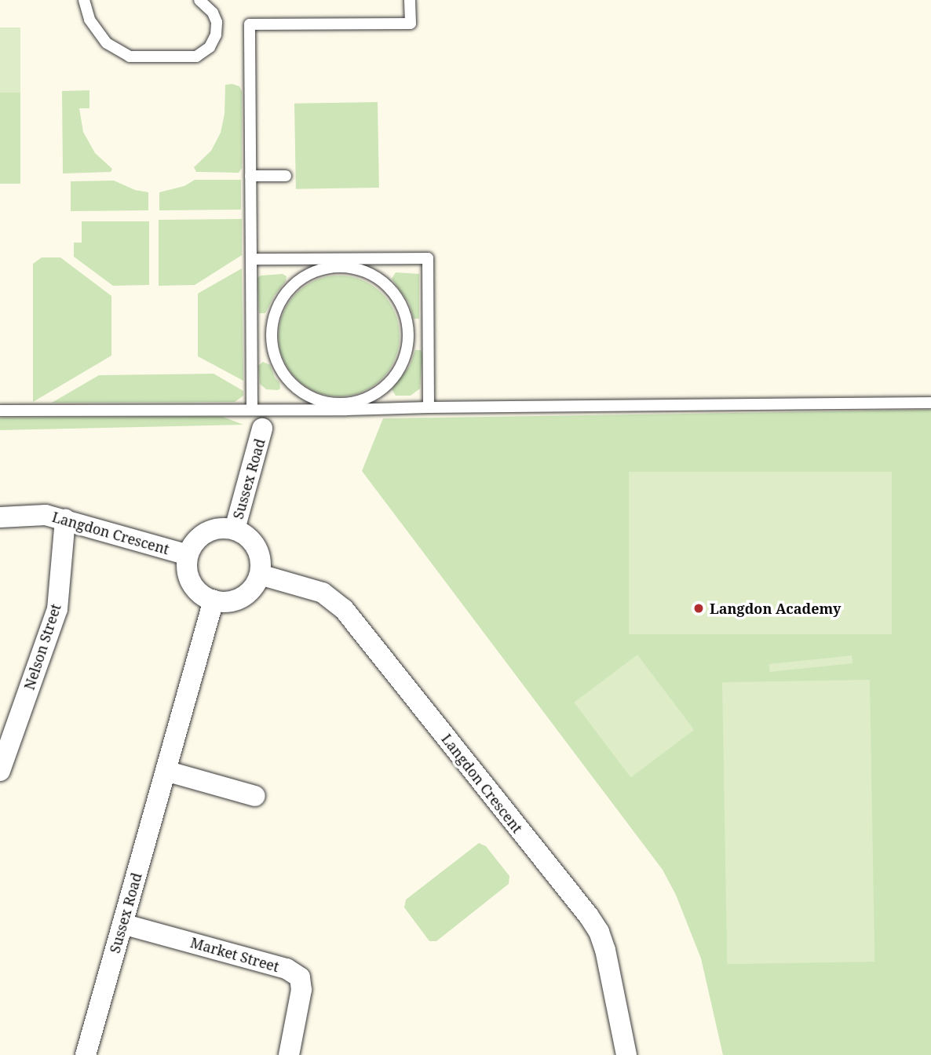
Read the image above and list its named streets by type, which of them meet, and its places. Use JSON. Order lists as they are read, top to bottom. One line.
{"streets":{"street":["Sussex Road","Langdon Crescent","Nelson Street","Market Street"]},"crossings":[["Sussex Road","Langdon Crescent"],["Sussex Road","Market Street"],["Langdon Crescent","Nelson Street"]],"places":["Langdon Academy"]}
